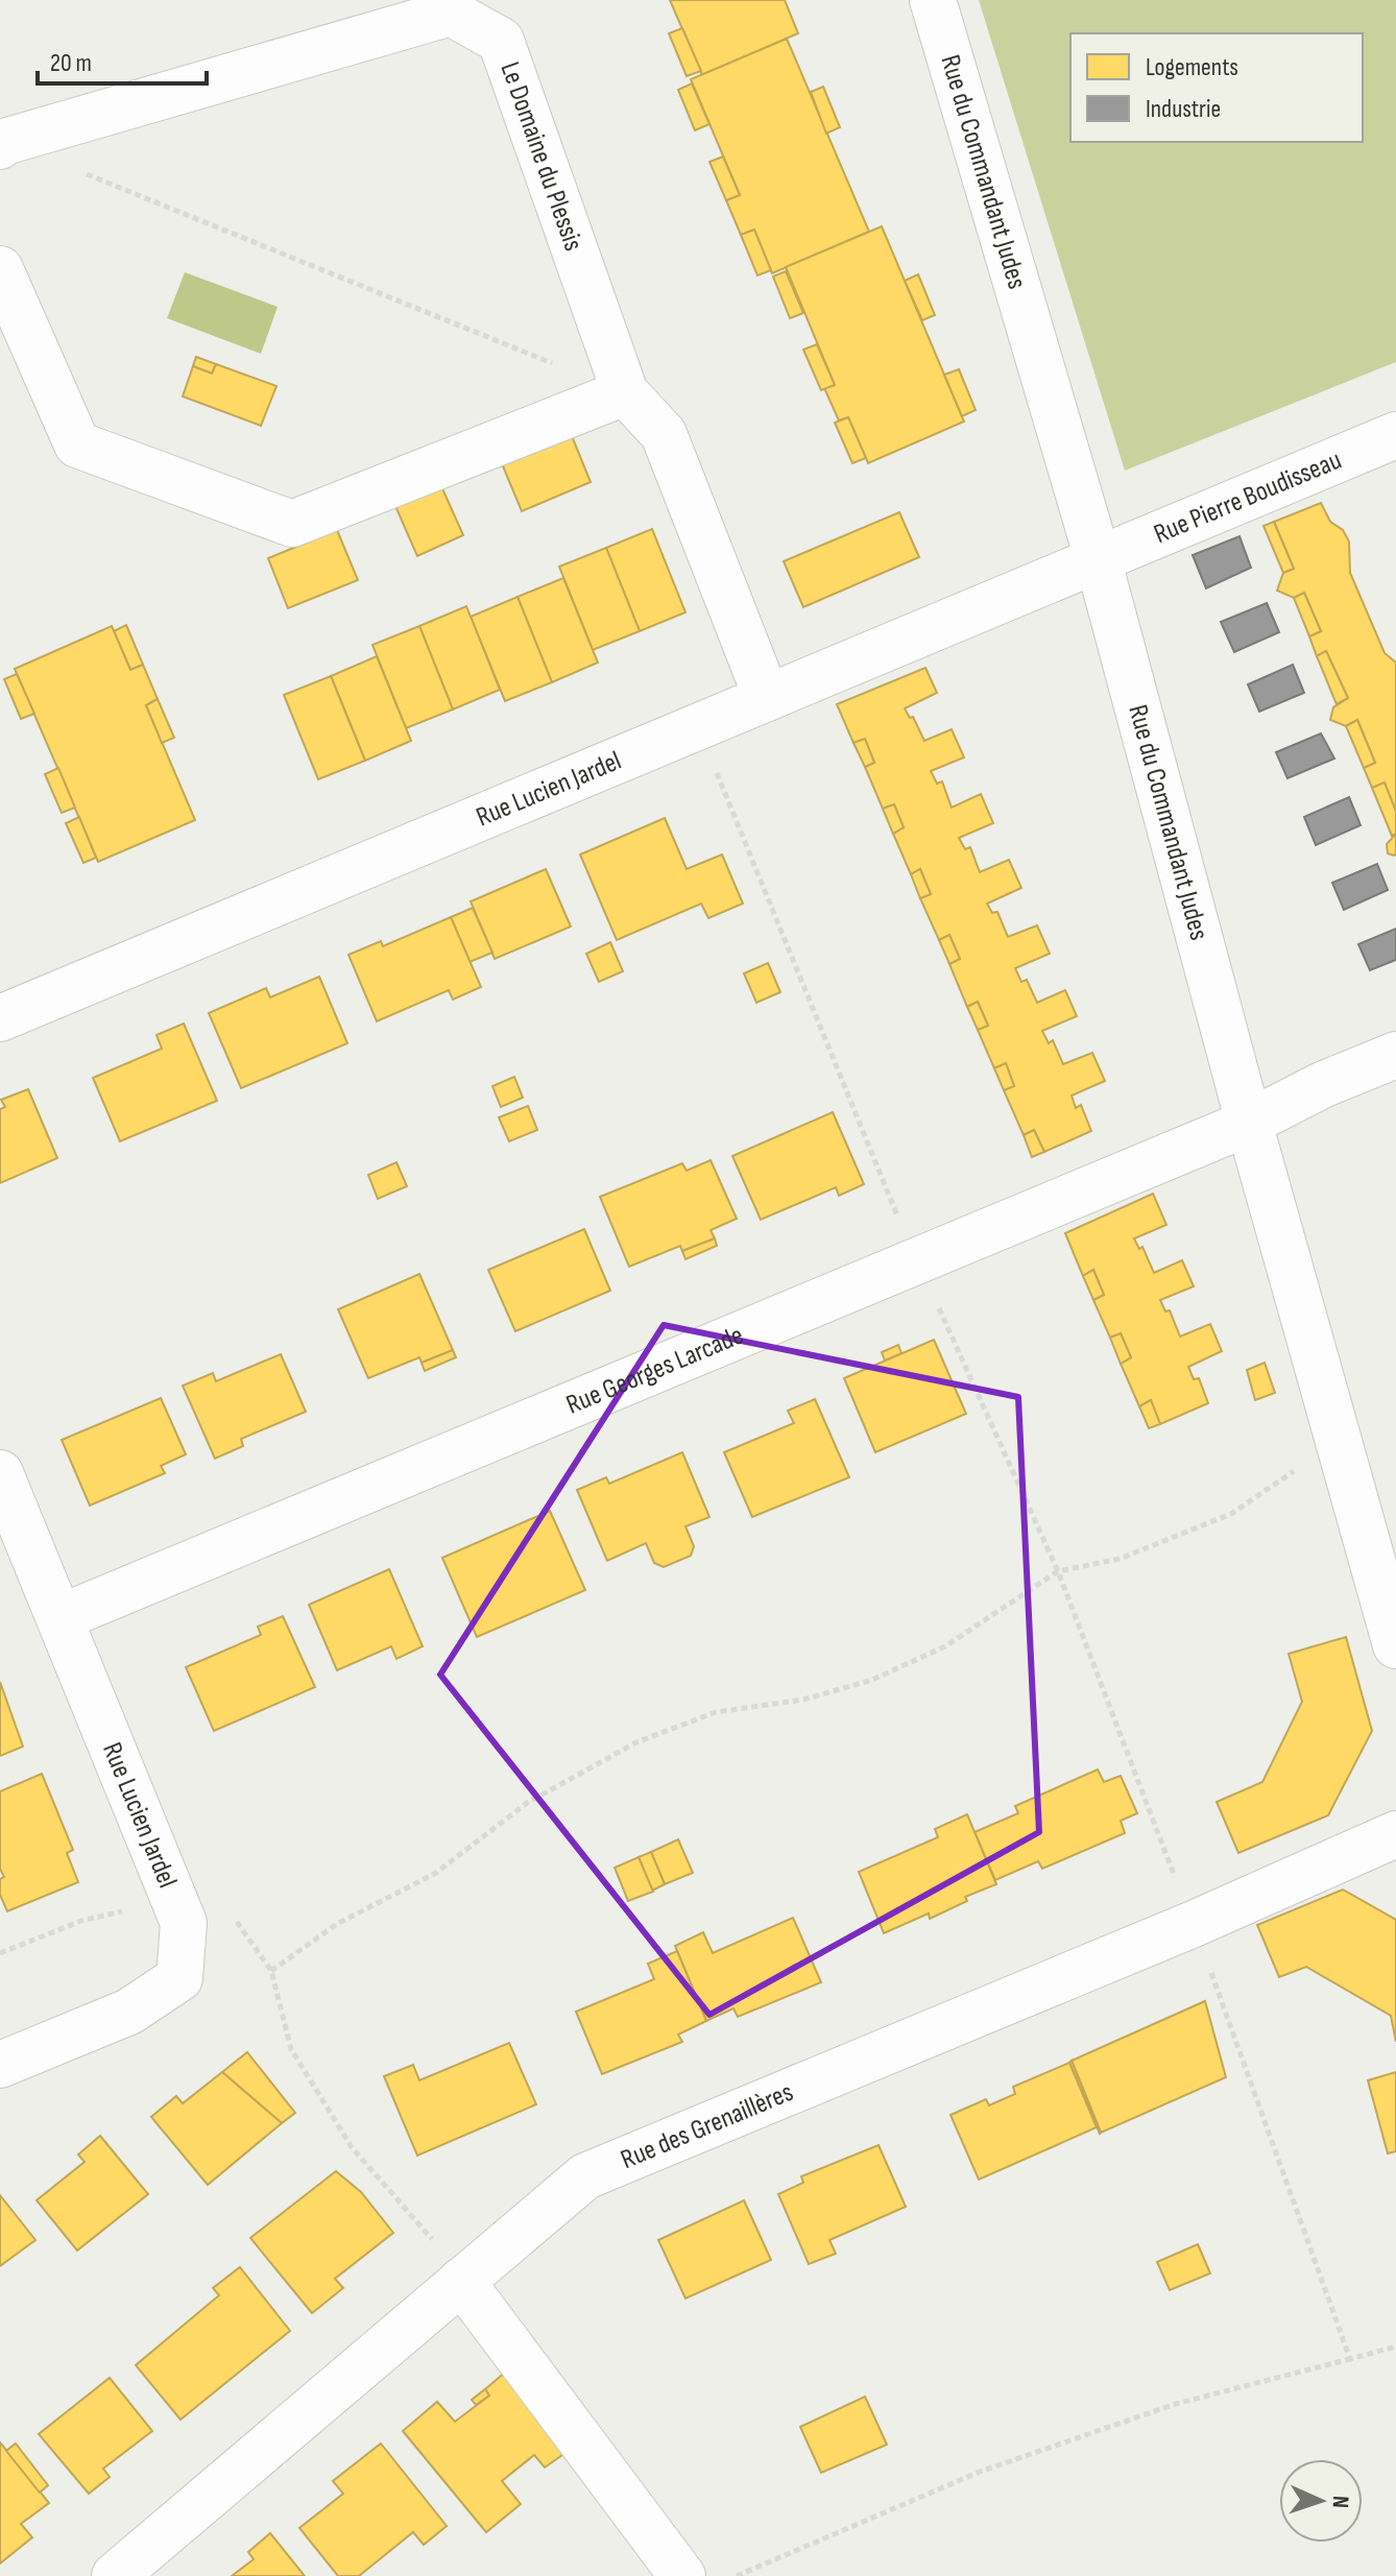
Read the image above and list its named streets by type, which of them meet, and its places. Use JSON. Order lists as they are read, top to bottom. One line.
{"streets":{"street":["Le Domaine du Plessis","Rue du Commandant Judes","Rue Pierre Boudisseau","Rue Lucien Jardel","Rue Georges Larcade","Rue des Grenaillères"]},"crossings":[["Le Domaine du Plessis","Rue Lucien Jardel"],["Rue du Commandant Judes","Rue Pierre Boudisseau"],["Rue du Commandant Judes","Rue Lucien Jardel"],["Rue du Commandant Judes","Rue Georges Larcade"],["Rue Pierre Boudisseau","Rue Lucien Jardel"],["Rue Lucien Jardel","Rue Georges Larcade"]],"legend":["Logements","Industrie"],"scale_bar":"20 m","north":"right"}
